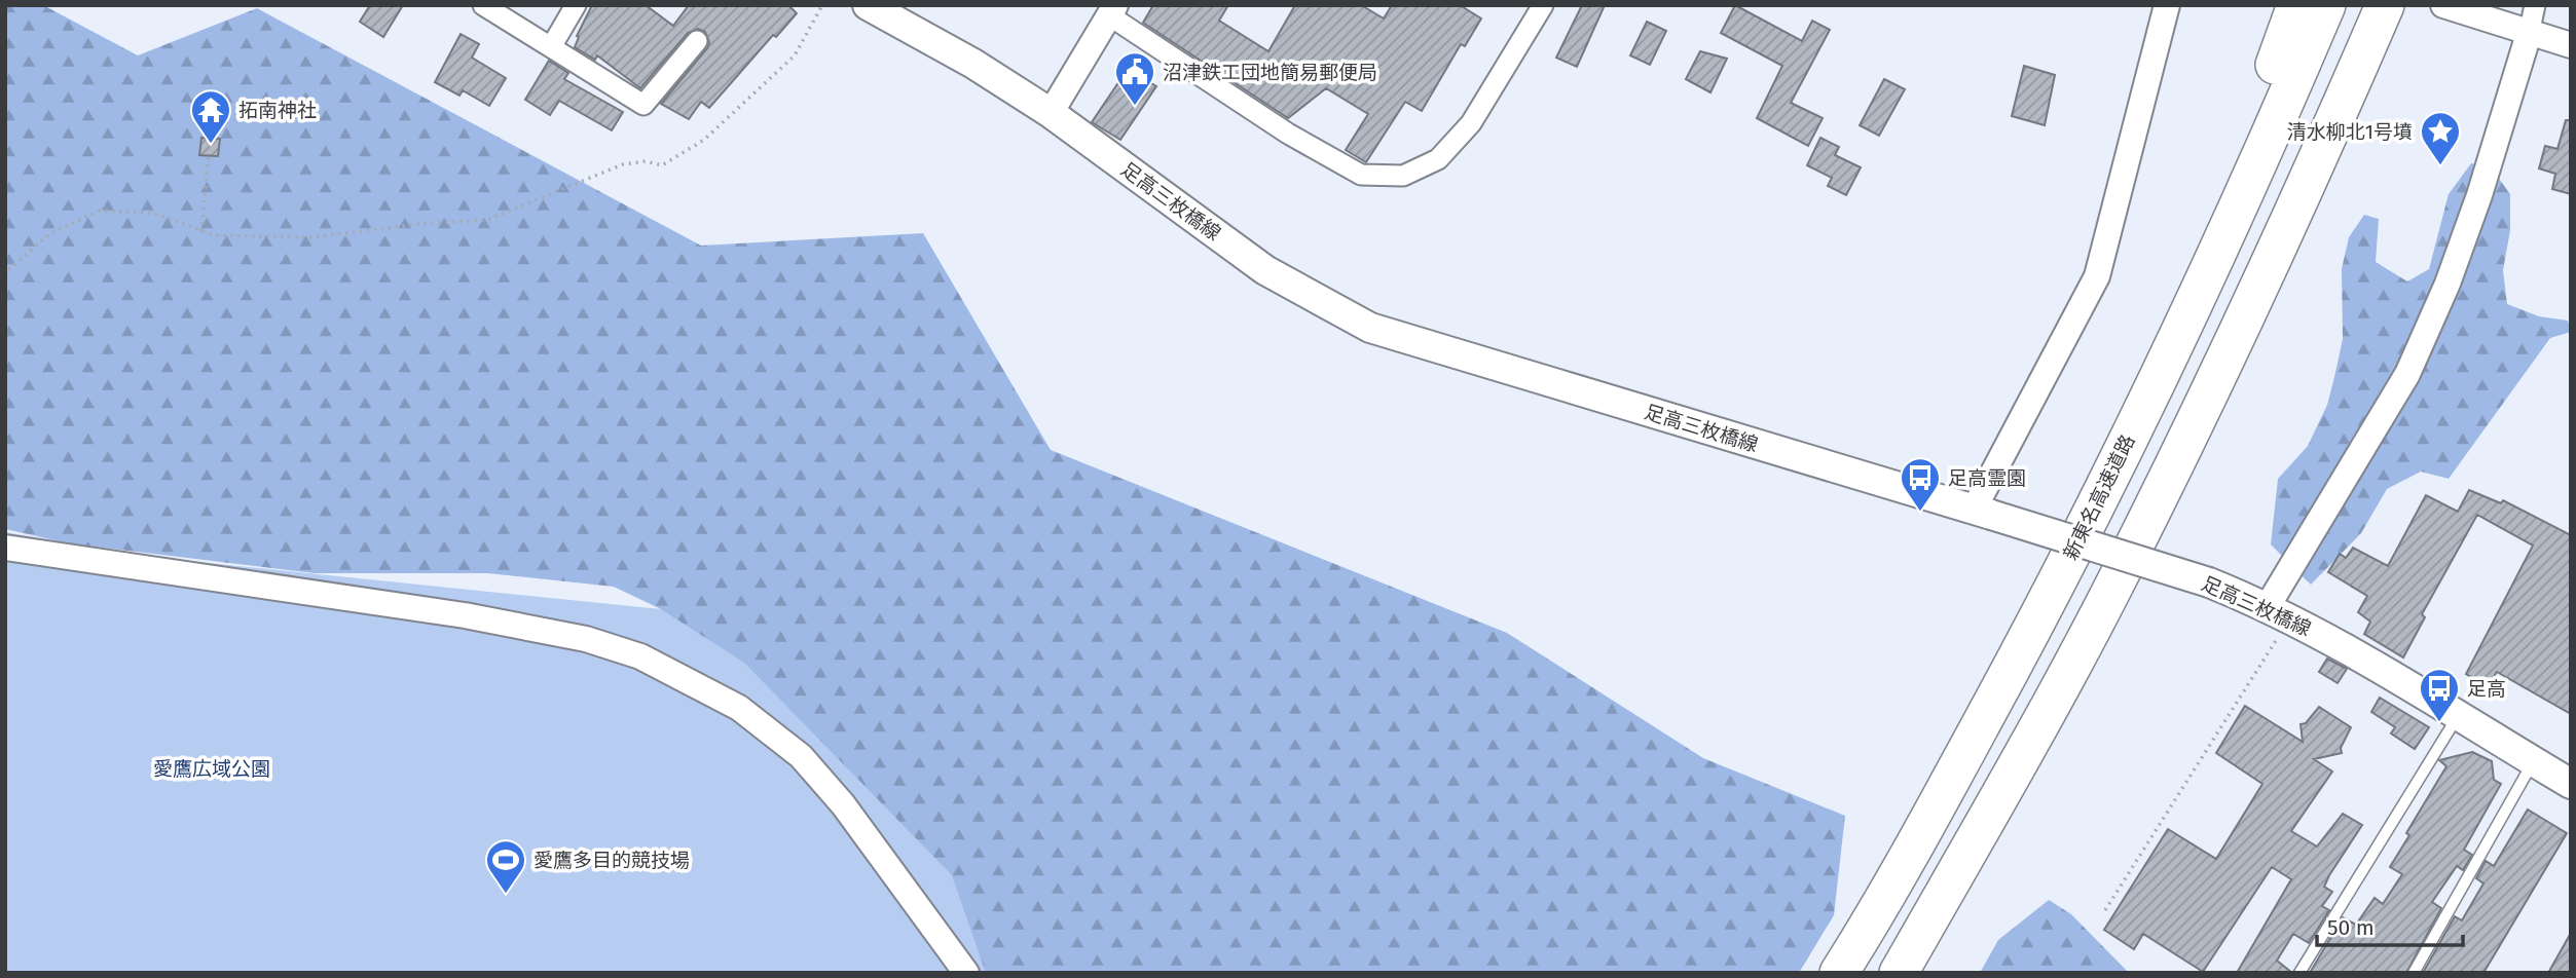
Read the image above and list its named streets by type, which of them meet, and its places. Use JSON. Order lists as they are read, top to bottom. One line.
{"streets":{"highway":["新東名高速道路"],"main road":["足高三枚橋線"]},"parks":["愛鷹広域公園"],"places":{"public building":["沼津鉄工団地簡易郵便局"],"temple":["拓南神社"],"place":["清水柳北1号墳"],"bus stop":["足高霊園","足高"],"sports":["愛鷹多目的競技場"]},"scale_bar":"50 m"}
